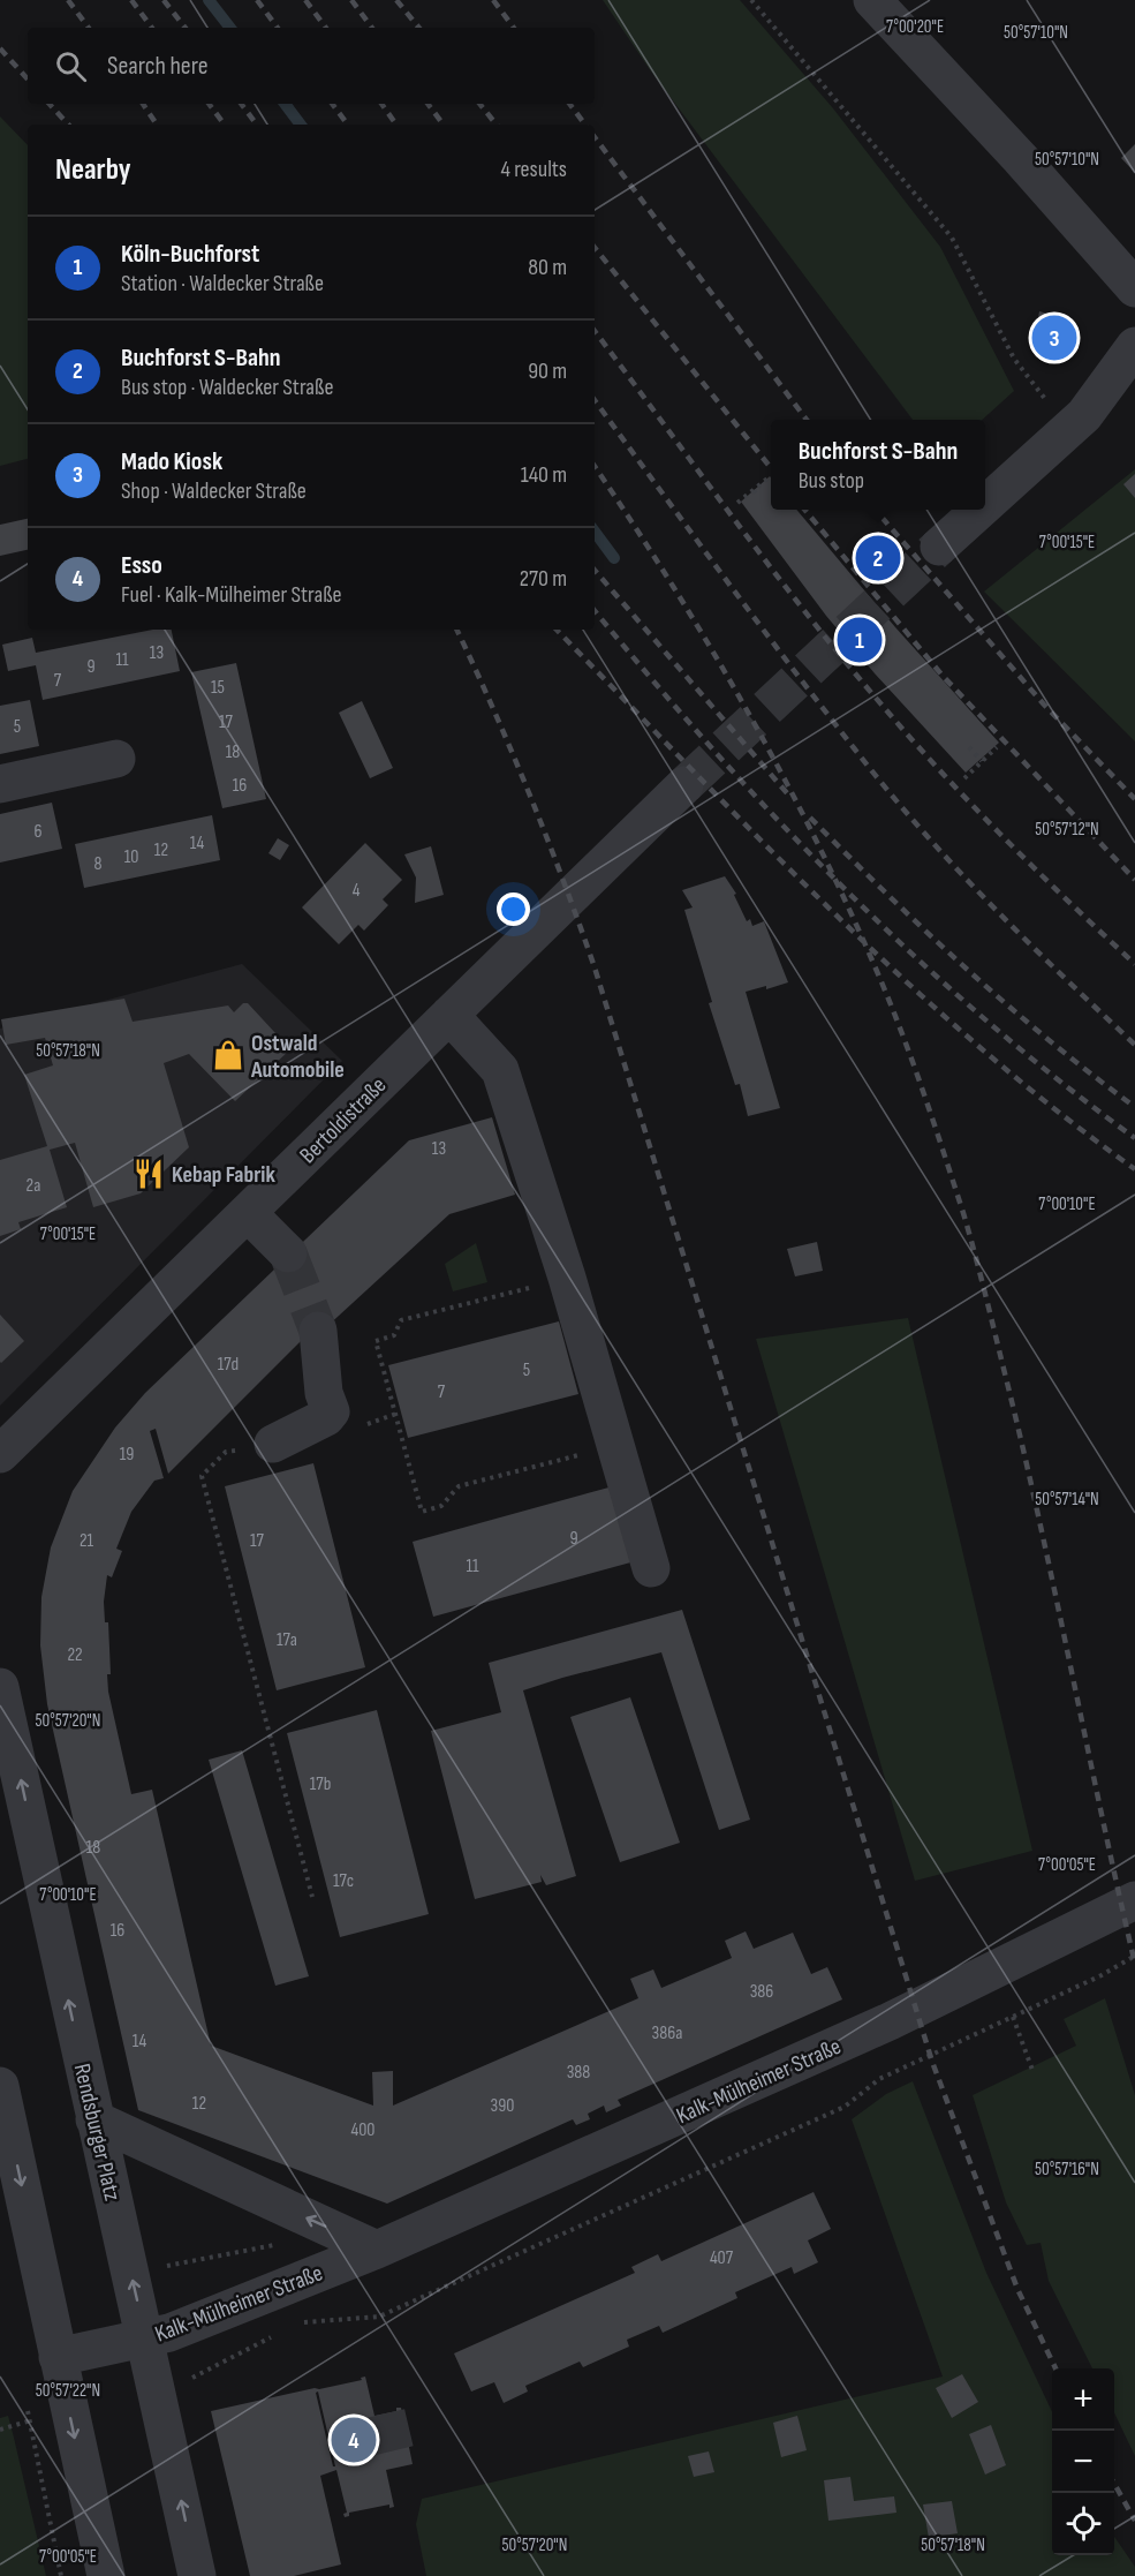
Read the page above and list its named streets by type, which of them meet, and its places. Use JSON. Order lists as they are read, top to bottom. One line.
{"streets":{"street":["Bertoldistraße","Kalk-Mülheimer Straße","Rendsburger Platz"]},"crossings":[["Kalk-Mülheimer Straße","Rendsburger Platz"]],"places":{"shop":["Ostwald Automobile"],"restaurant":["Kebap Fabrik"]},"house_numbers":["13","11","9","7","15","17","5","18","16","6","14","12","10","8","4","13","2a","17d","5","7","19","9","21","17","11","17a","22","17b","18","17c","16","386","386a","14","388","12","390","400","407"],"page":{"search":"Search here","heading":["Nearby","4 results"],"list":[{"mark":"1","name":"Köln-Buchforst","note":"Station · Waldecker Straße","value":"80 m"},{"mark":"2","name":"Buchforst S-Bahn","note":"Bus stop · Waldecker Straße","value":"90 m"},{"mark":"3","name":"Mado Kiosk","note":"Shop · Waldecker Straße","value":"140 m"},{"mark":"4","name":"Esso","note":"Fuel · Kalk-Mülheimer Straße","value":"270 m"}],"pins":["3","2","1","4"],"popup":["Buchforst S-Bahn","Bus stop"],"map_buttons":["+","−"]},"coordinates":["7°00'20\"E","50°57'10\"N","7°00'15\"E","50°57'12\"N","50°57'18\"N","7°00'10\"E","50°57'14\"N","50°57'20\"N","7°00'05\"E","50°57'16\"N","50°57'22\"N"]}
